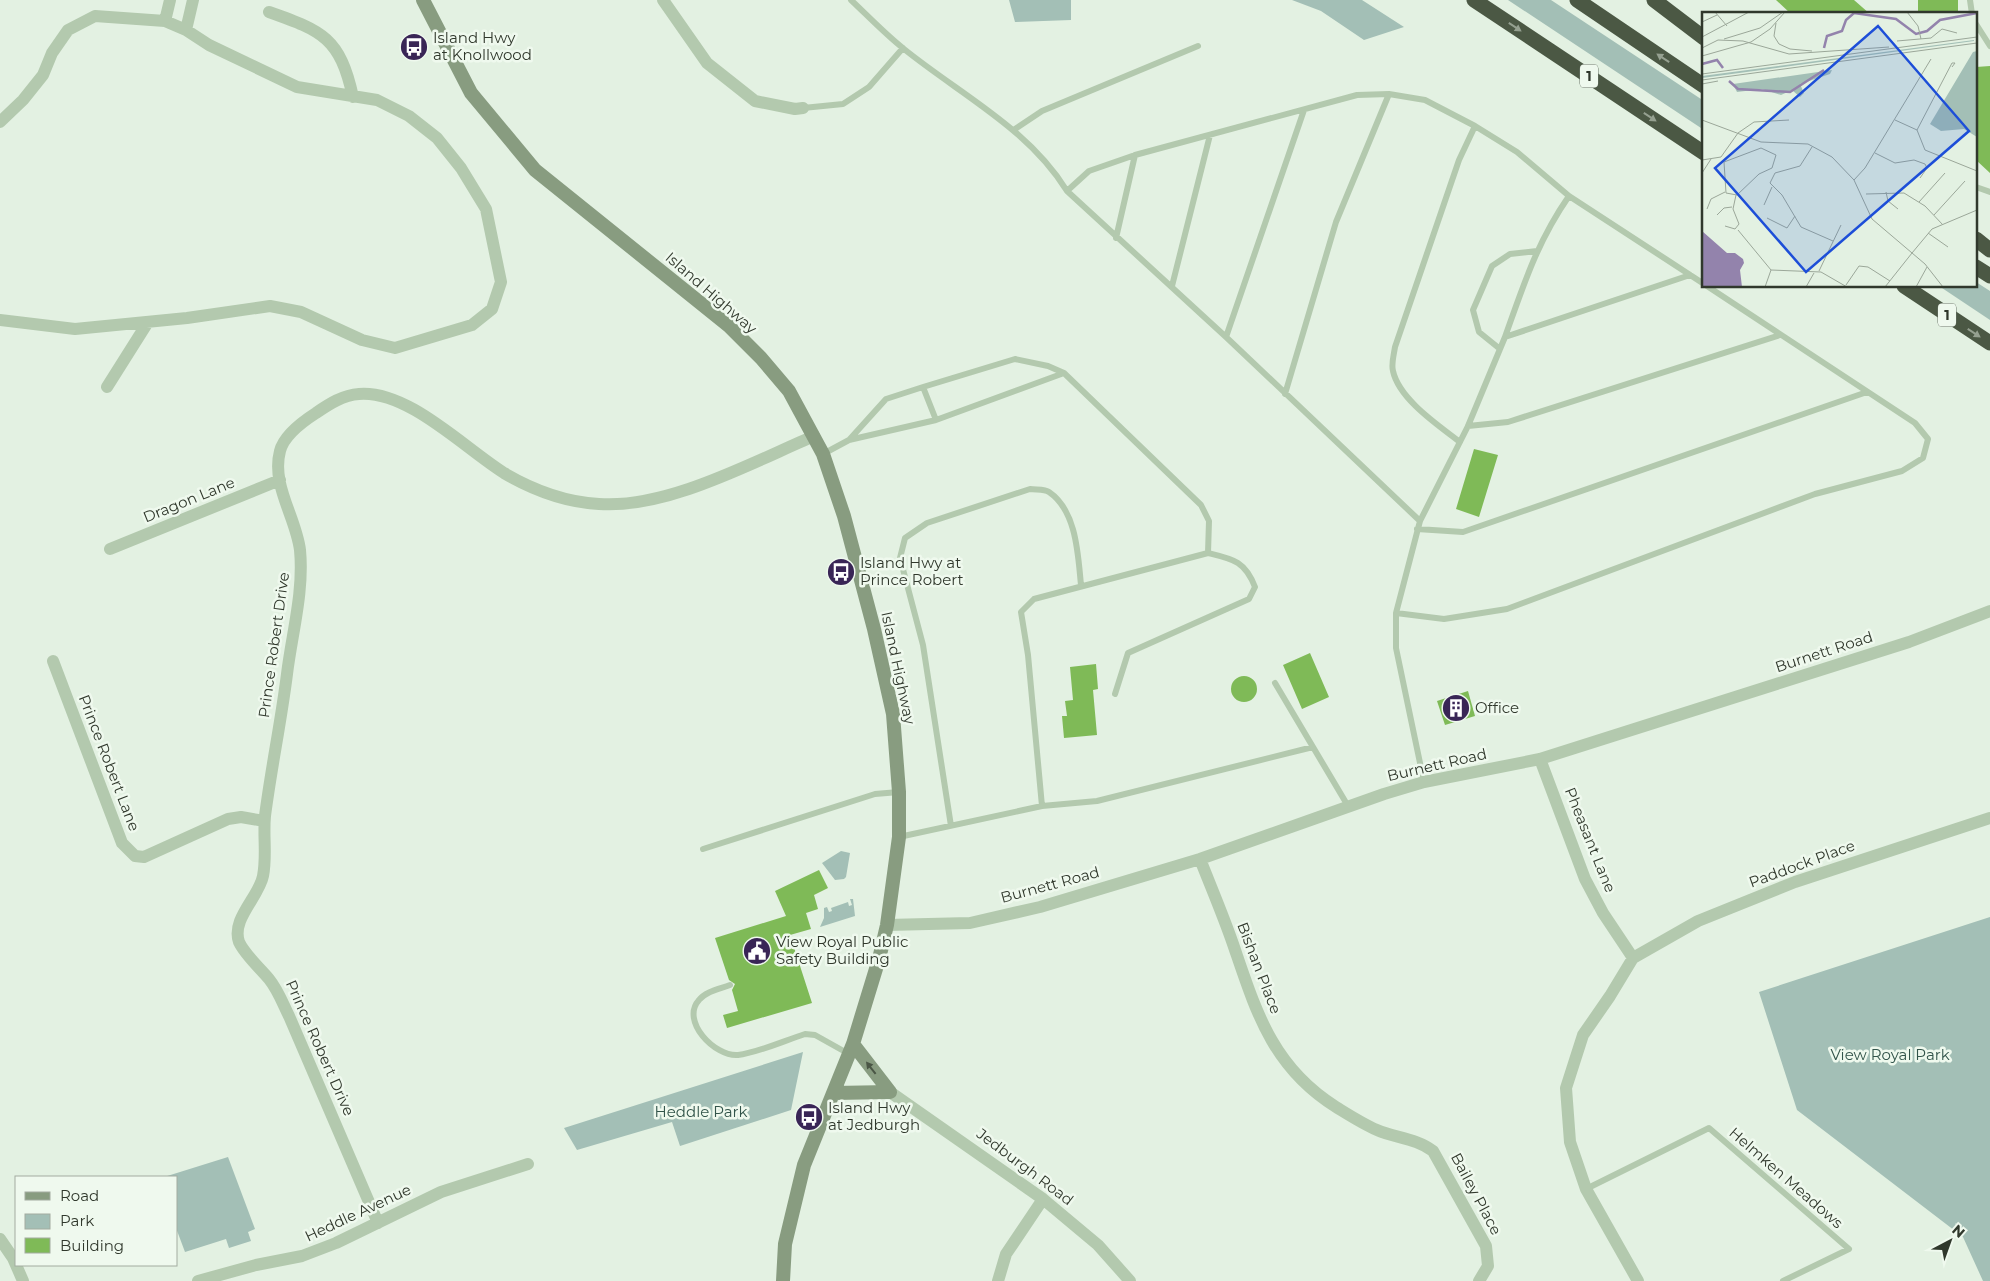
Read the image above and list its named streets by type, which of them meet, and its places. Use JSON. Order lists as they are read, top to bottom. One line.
{"streets":{"highway":["1"],"main road":["Island Highway"],"street":["Dragon Lane","Prince Robert Drive","Burnett Road","Prince Robert Lane","Pheasant Lane","Paddock Place","Bishan Place","Jedburgh Road","Bailey Place","Heddle Avenue"],"lane":["Helmken Meadows"]},"crossings":[["Island Highway","Prince Robert Drive"],["Island Highway","Burnett Road"],["Dragon Lane","Prince Robert Drive"],["Prince Robert Drive","Prince Robert Lane"],["Prince Robert Drive","Heddle Avenue"],["Burnett Road","Pheasant Lane"],["Burnett Road","Bishan Place"],["Pheasant Lane","Paddock Place"],["Bishan Place","Bailey Place"]],"parks":["View Royal Park","Heddle Park"],"places":{"bus stop":["Island Hwy at Knollwood","Island Hwy at Prince Robert","Island Hwy at Jedburgh"],"building":["Office"],"public building":["View Royal Public Safety Building"]},"legend":["Road","Park","Building"],"north":"top right"}
